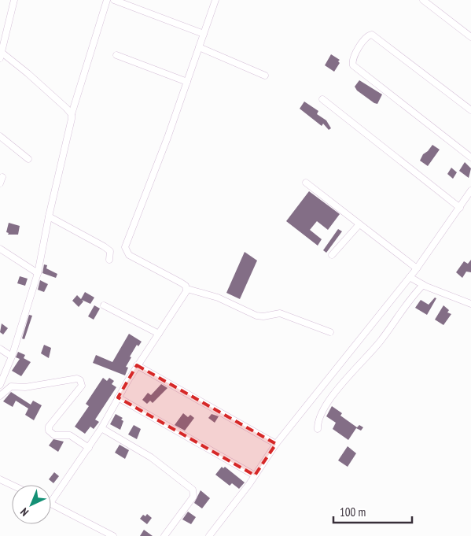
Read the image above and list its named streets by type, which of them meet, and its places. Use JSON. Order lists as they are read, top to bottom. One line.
{"scale_bar":"100 m","north":"bottom left"}
